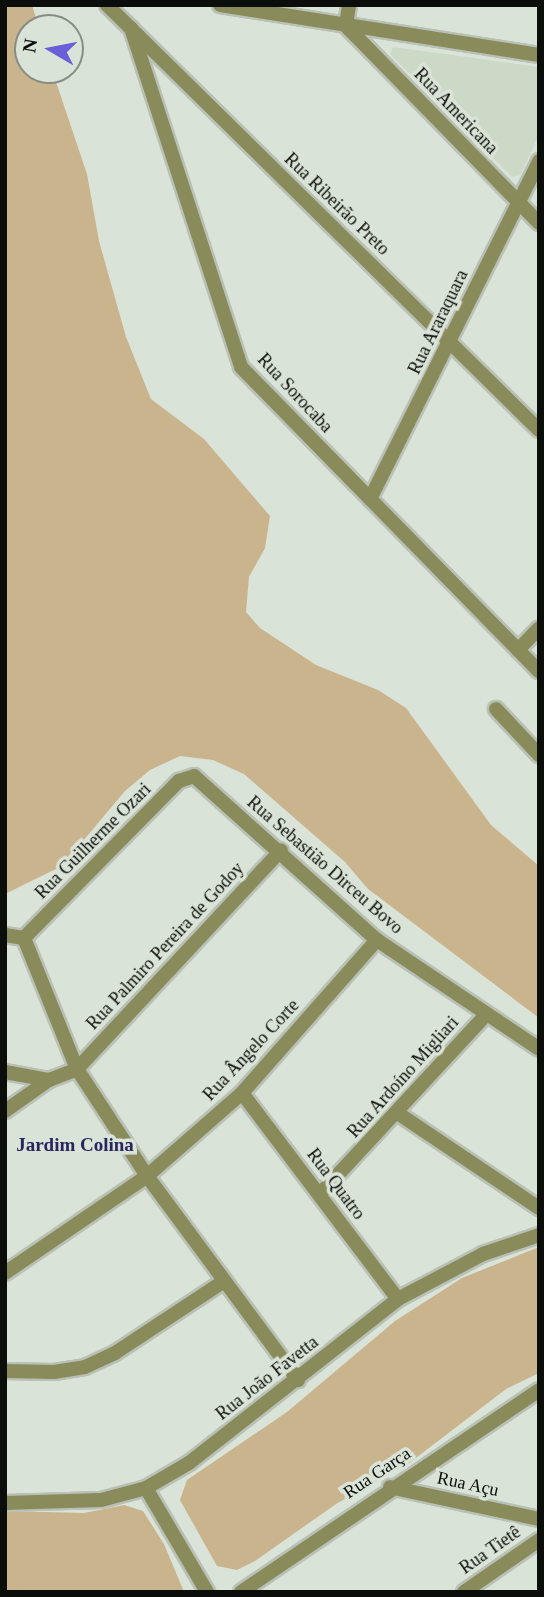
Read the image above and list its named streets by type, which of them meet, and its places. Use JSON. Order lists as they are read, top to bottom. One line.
{"streets":{"street":["Rua Americana","Rua Ribeirão Preto","Rua Araraquara","Rua Sorocaba","Rua Guilherme Ozari","Rua Sebastião Dirceu Bovo","Rua Palmiro Pereira de Godoy","Rua Ângelo Corte","Rua Ardoíno Migliari","Rua Quatro","Rua João Favetta","Rua Garça","Rua Açu","Rua Tietê"]},"crossings":[["Rua Americana","Rua Araraquara"],["Rua Ribeirão Preto","Rua Araraquara"],["Rua Ribeirão Preto","Rua Sorocaba"],["Rua Araraquara","Rua Sorocaba"],["Rua Guilherme Ozari","Rua Sebastião Dirceu Bovo"],["Rua Sebastião Dirceu Bovo","Rua Palmiro Pereira de Godoy"],["Rua Sebastião Dirceu Bovo","Rua Ângelo Corte"],["Rua Sebastião Dirceu Bovo","Rua Ardoíno Migliari"],["Rua Ângelo Corte","Rua Quatro"],["Rua Ardoíno Migliari","Rua Quatro"],["Rua Quatro","Rua João Favetta"],["Rua Garça","Rua Açu"]],"districts":["Jardim Colina"],"north":"left"}
